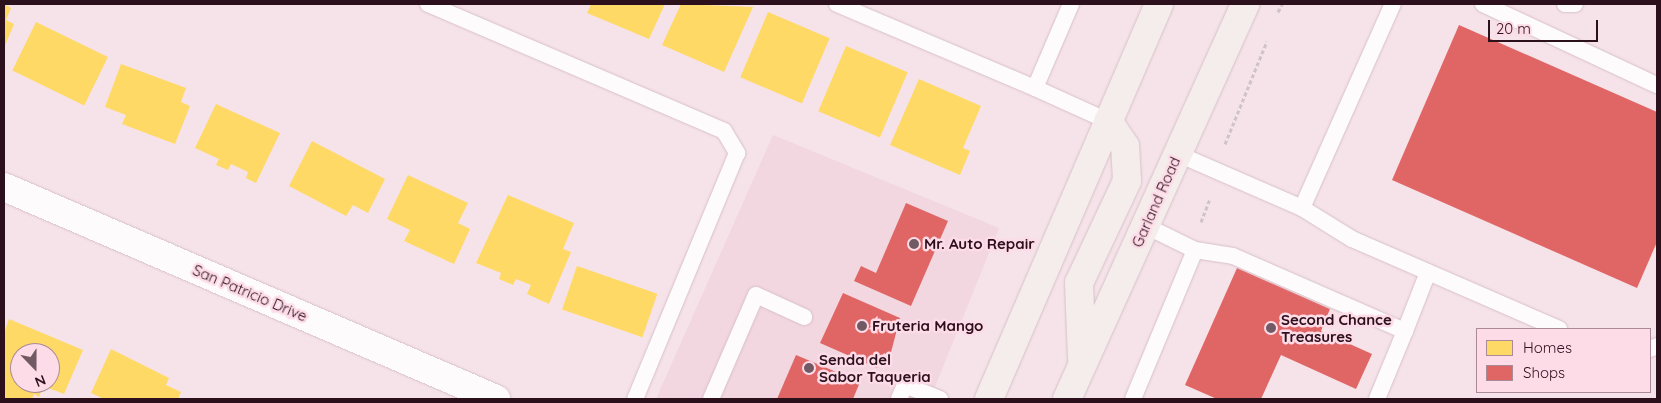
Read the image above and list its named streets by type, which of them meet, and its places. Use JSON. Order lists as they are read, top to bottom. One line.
{"streets":{"main road":["Garland Road"],"street":["San Patricio Drive"]},"places":["Mr. Auto Repair","Fruteria Mango","Second Chance Treasures","Senda del Sabor Taqueria"],"legend":["Homes","Shops"],"scale_bar":"20 m","north":"bottom"}
